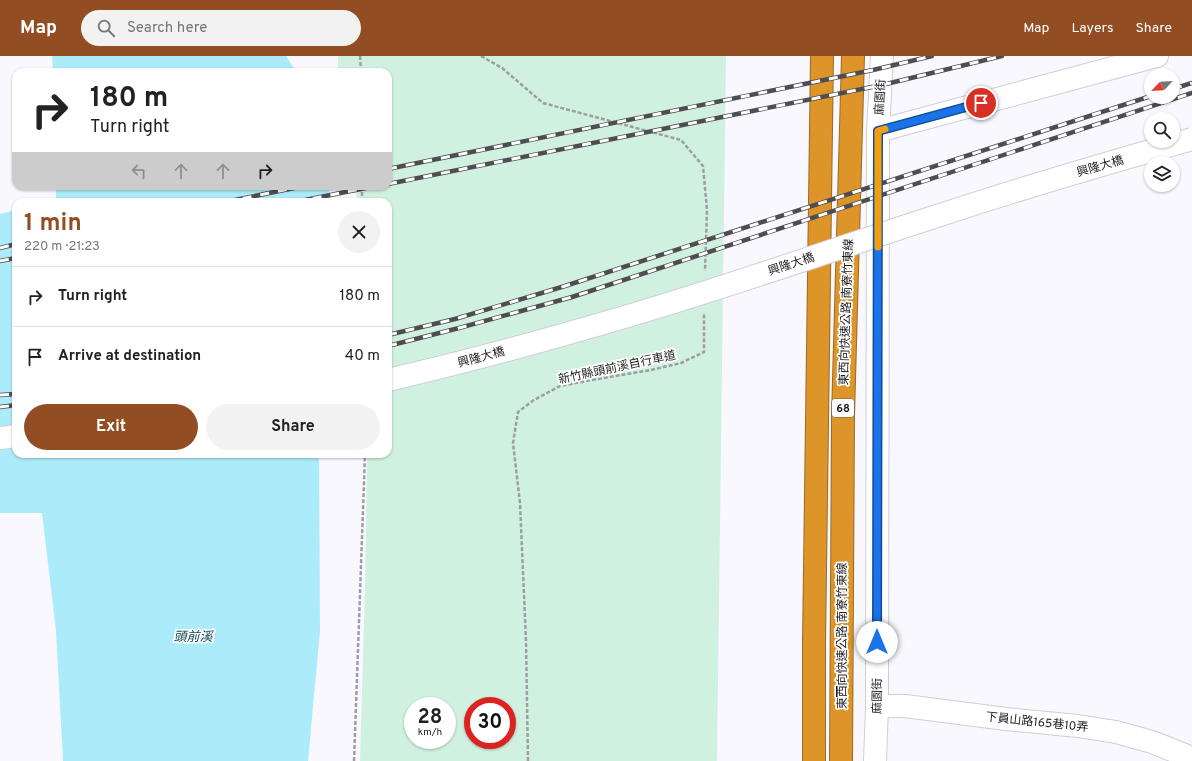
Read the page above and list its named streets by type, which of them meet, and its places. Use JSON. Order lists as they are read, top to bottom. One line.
{"streets":{"highway":["東西向快速公路 南寮竹東線","68"],"street":["麻園街","興隆大橋","下員山路165巷10弄"],"path":["新竹縣頭前溪自行車道"]},"crossings":[["麻園街","下員山路165巷10弄"]],"water":["頭前溪"],"north":"bottom left","page":{"header":"Map","search":"Search here","nav":["Map","Layers","Share"],"turn":["180 m","Turn right"],"heading":["1 min","220 m · 21:23"],"list":[{"name":"Turn right","value":"180 m"},{"name":"Arrive at destination","value":"40 m"}],"buttons":["Exit","Share"],"speed":"28 km/h","limit":"30"}}
